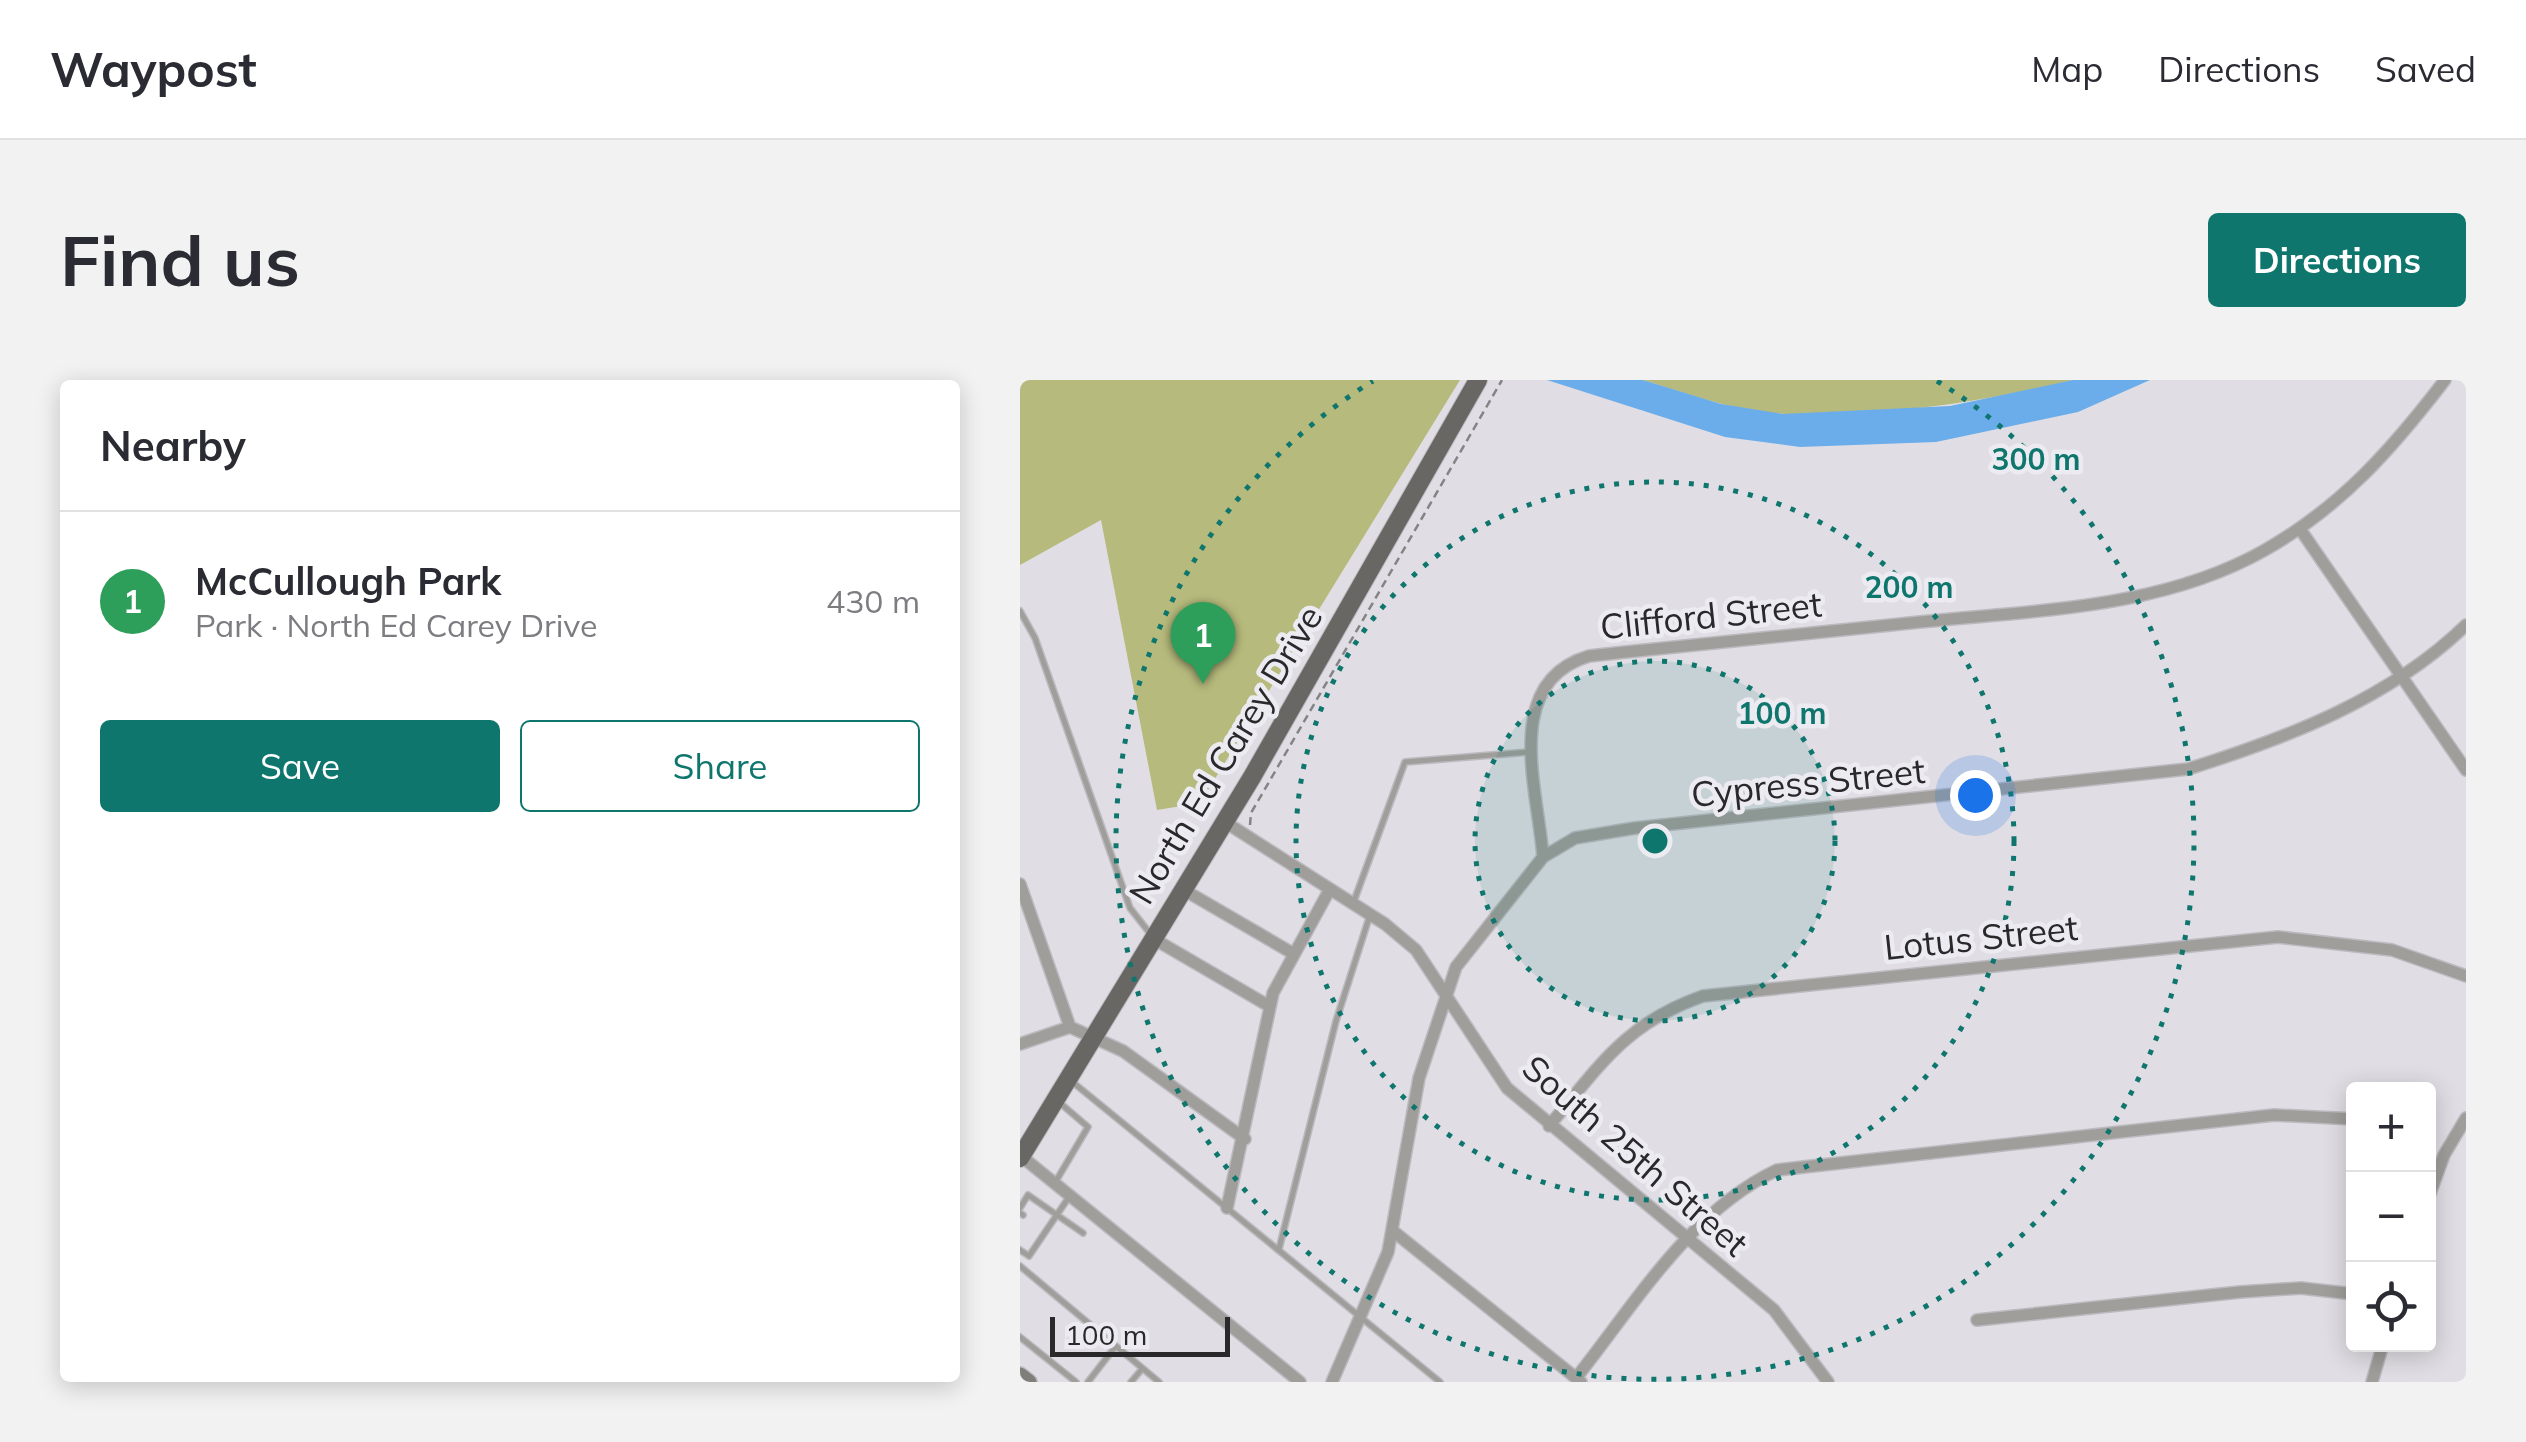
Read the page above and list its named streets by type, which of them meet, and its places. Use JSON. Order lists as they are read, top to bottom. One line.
{"streets":{"main road":["North Ed Carey Drive"],"street":["Clifford Street","Cypress Street","Lotus Street","South 25th Street"]},"crossings":[["Clifford Street","Cypress Street"],["North Ed Carey Drive","South 25th Street"],["Lotus Street","South 25th Street"]],"scale_bar":"100 m","page":{"header":"Waypost","nav":["Map","Directions","Saved"],"buttons":["Directions",["Save","Share"]],"title":"Find us","heading":"Nearby","list":[{"mark":"1","name":"McCullough Park","note":"Park · North Ed Carey Drive","value":"430 m"}],"pins":"1","map_buttons":["+","−"],"scale":"100 m"},"rings":["300 m","200 m","100 m"]}
